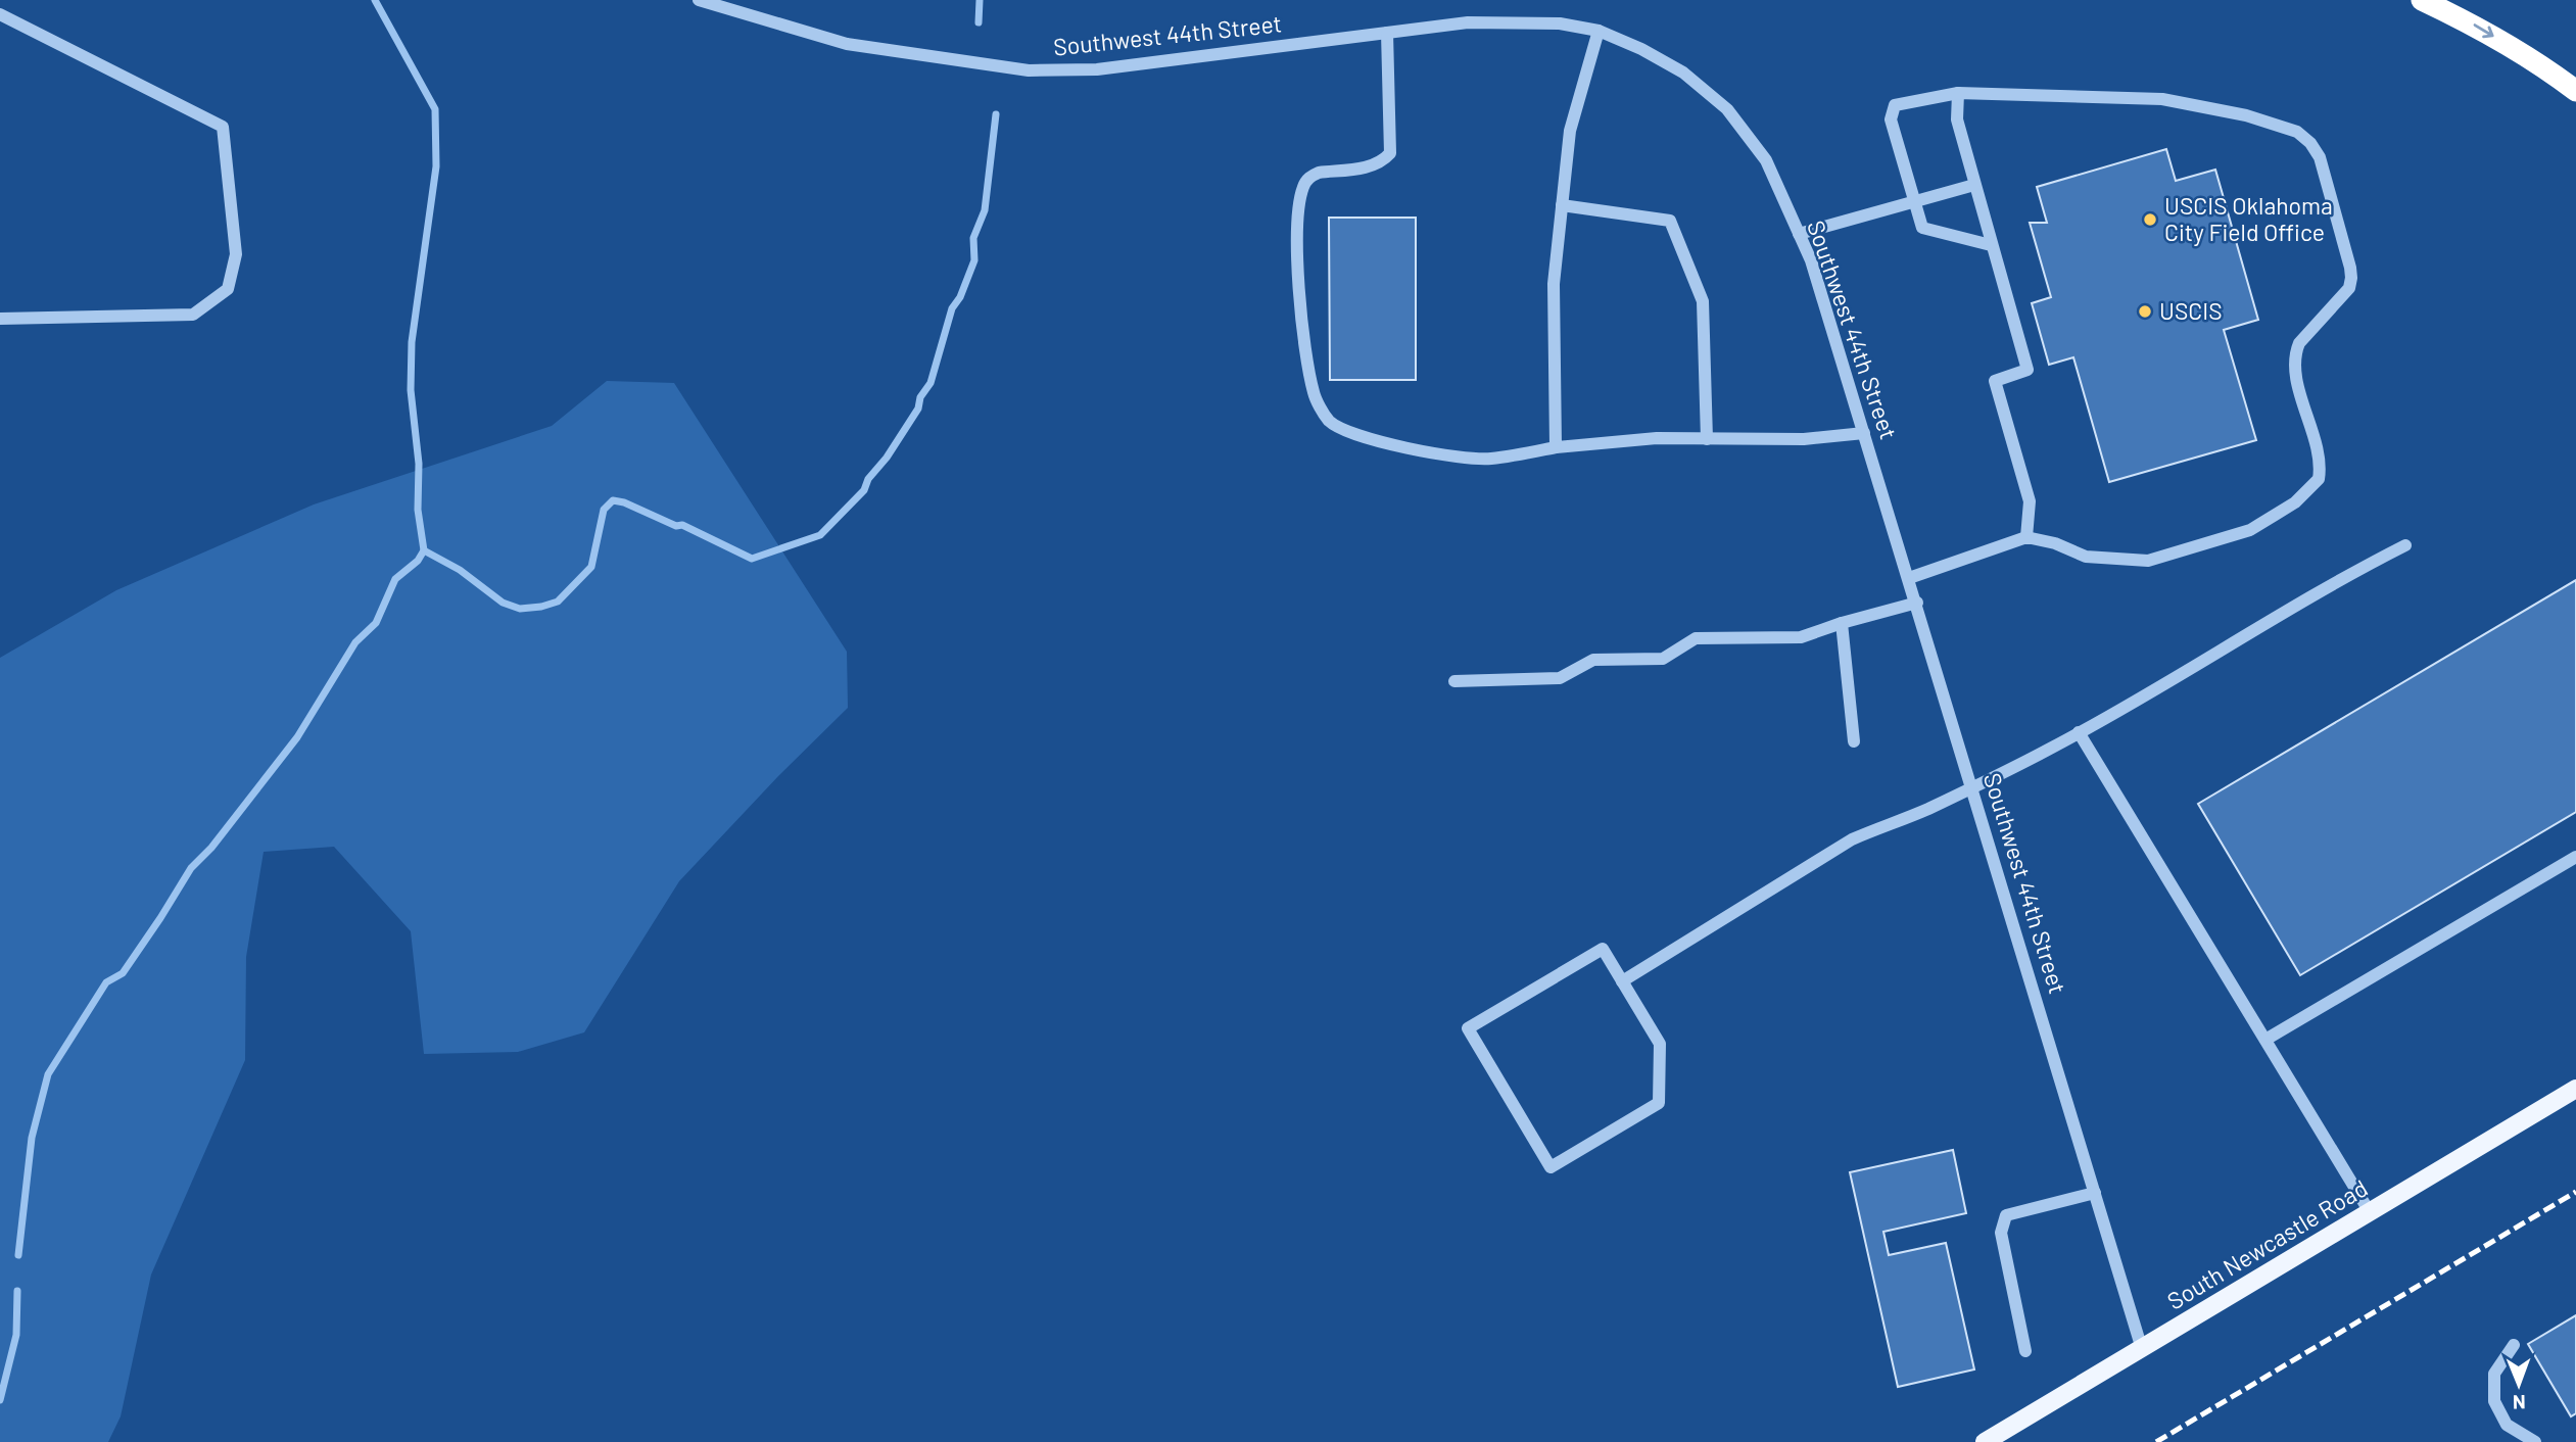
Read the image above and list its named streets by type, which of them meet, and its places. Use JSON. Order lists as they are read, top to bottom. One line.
{"streets":{"main road":["South Newcastle Road"],"street":["Southwest 44th Street"]},"crossings":[["Southwest 44th Street","South Newcastle Road"]],"places":["USCIS Oklahoma City Field Office","USCIS"],"north":"bottom"}
